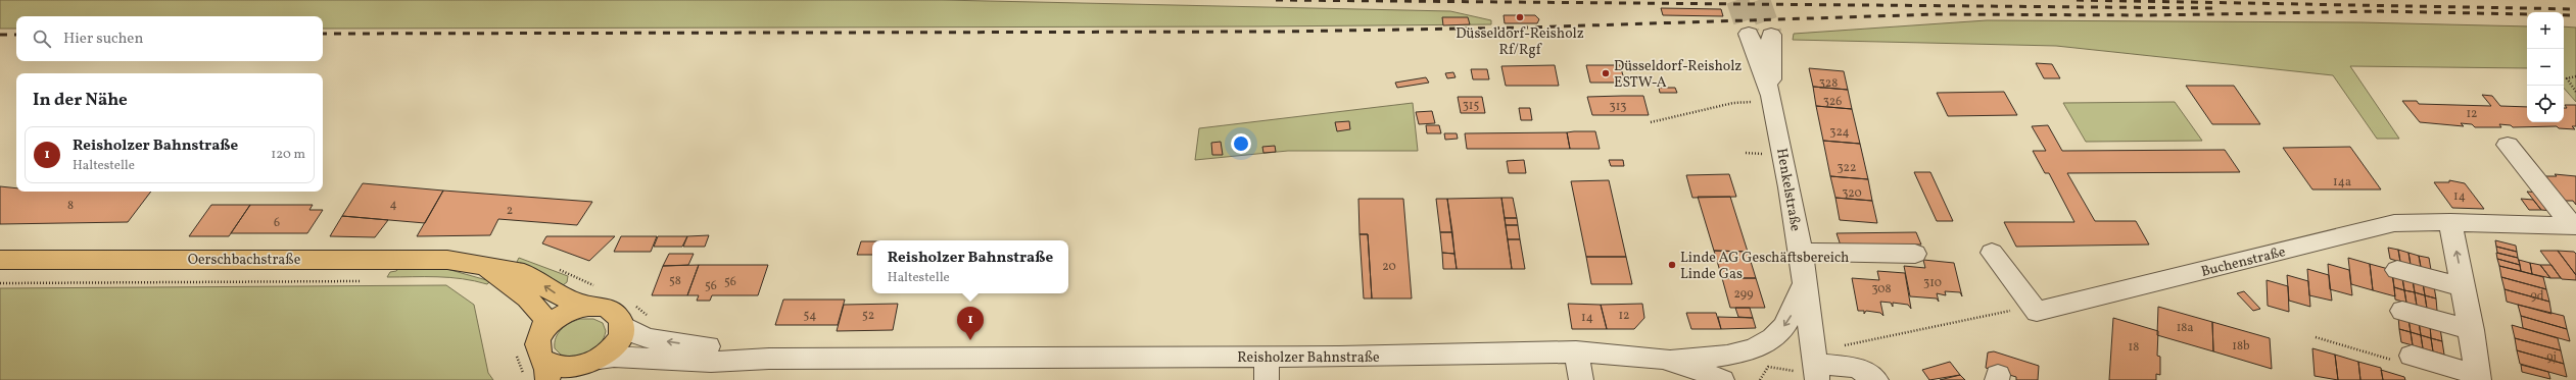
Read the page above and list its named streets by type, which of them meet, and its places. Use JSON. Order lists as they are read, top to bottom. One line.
{"streets":{"main road":["Oerschbachstraße","Reisholzer Bahnstraße"],"street":["Henkelstraße","Buchenstraße"]},"crossings":[["Henkelstraße","Reisholzer Bahnstraße"],["Oerschbachstraße","Reisholzer Bahnstraße"]],"places":["Düsseldorf-Reisholz Rf/Rgf","Düsseldorf-Reisholz ESTW-A","Linde AG Geschäftsbereich Linde Gas"],"house_numbers":["328","326","315","313","12","324","322","14a","320","14","4","8","2","6","20","58","56","310","56","308","299","9d","54","52","12","14","18a","18b","18","9j"],"page":{"map_buttons":["+","−"],"search":"Hier suchen","heading":"In der Nähe","list":[{"mark":"1","name":"Reisholzer Bahnstraße","note":"Haltestelle","value":"120 m"}],"popup":["Reisholzer Bahnstraße","Haltestelle"],"pins":"1"}}
